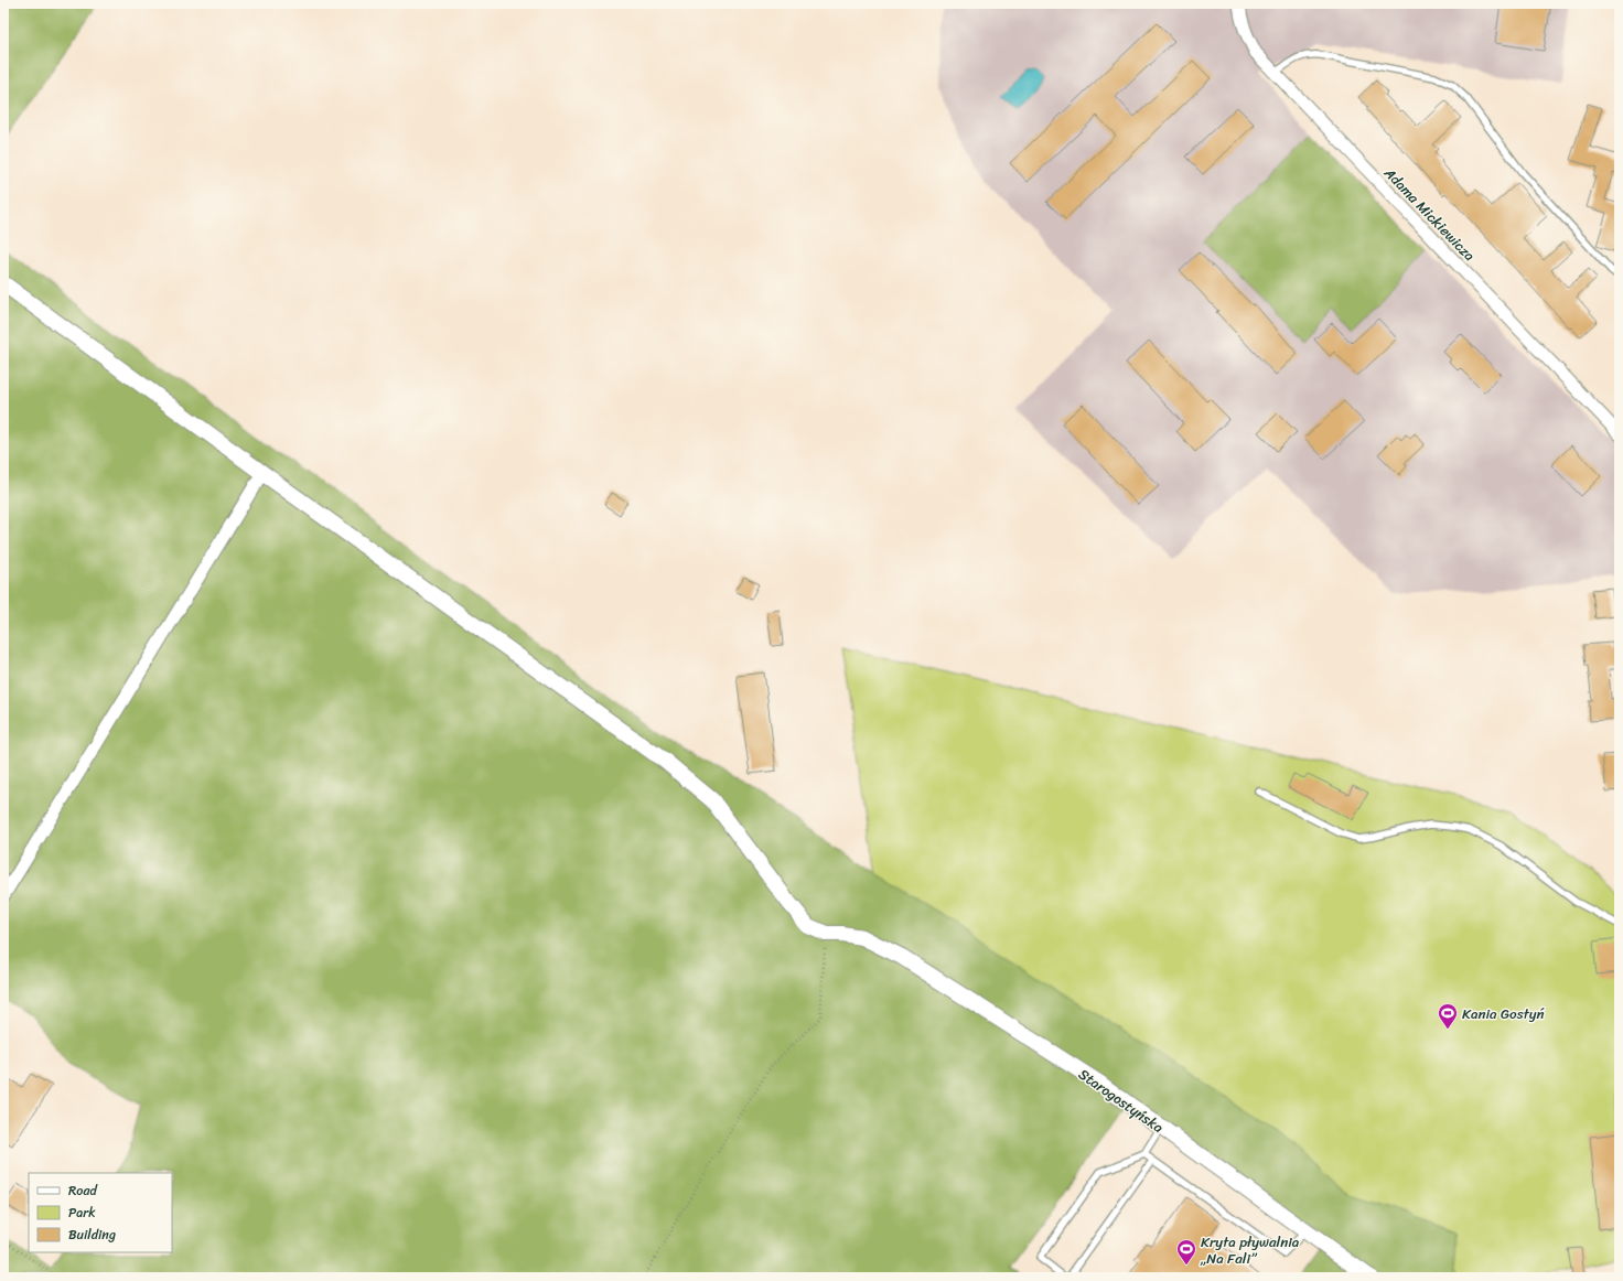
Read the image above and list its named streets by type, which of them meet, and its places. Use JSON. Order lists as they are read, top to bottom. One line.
{"streets":{"street":["Adama Mickiewicza","Starogostyńska"]},"places":{"sports":["Kania Gostyń","Kryta pływalnia „Na Fali”"]},"legend":["Road","Park","Building"]}
